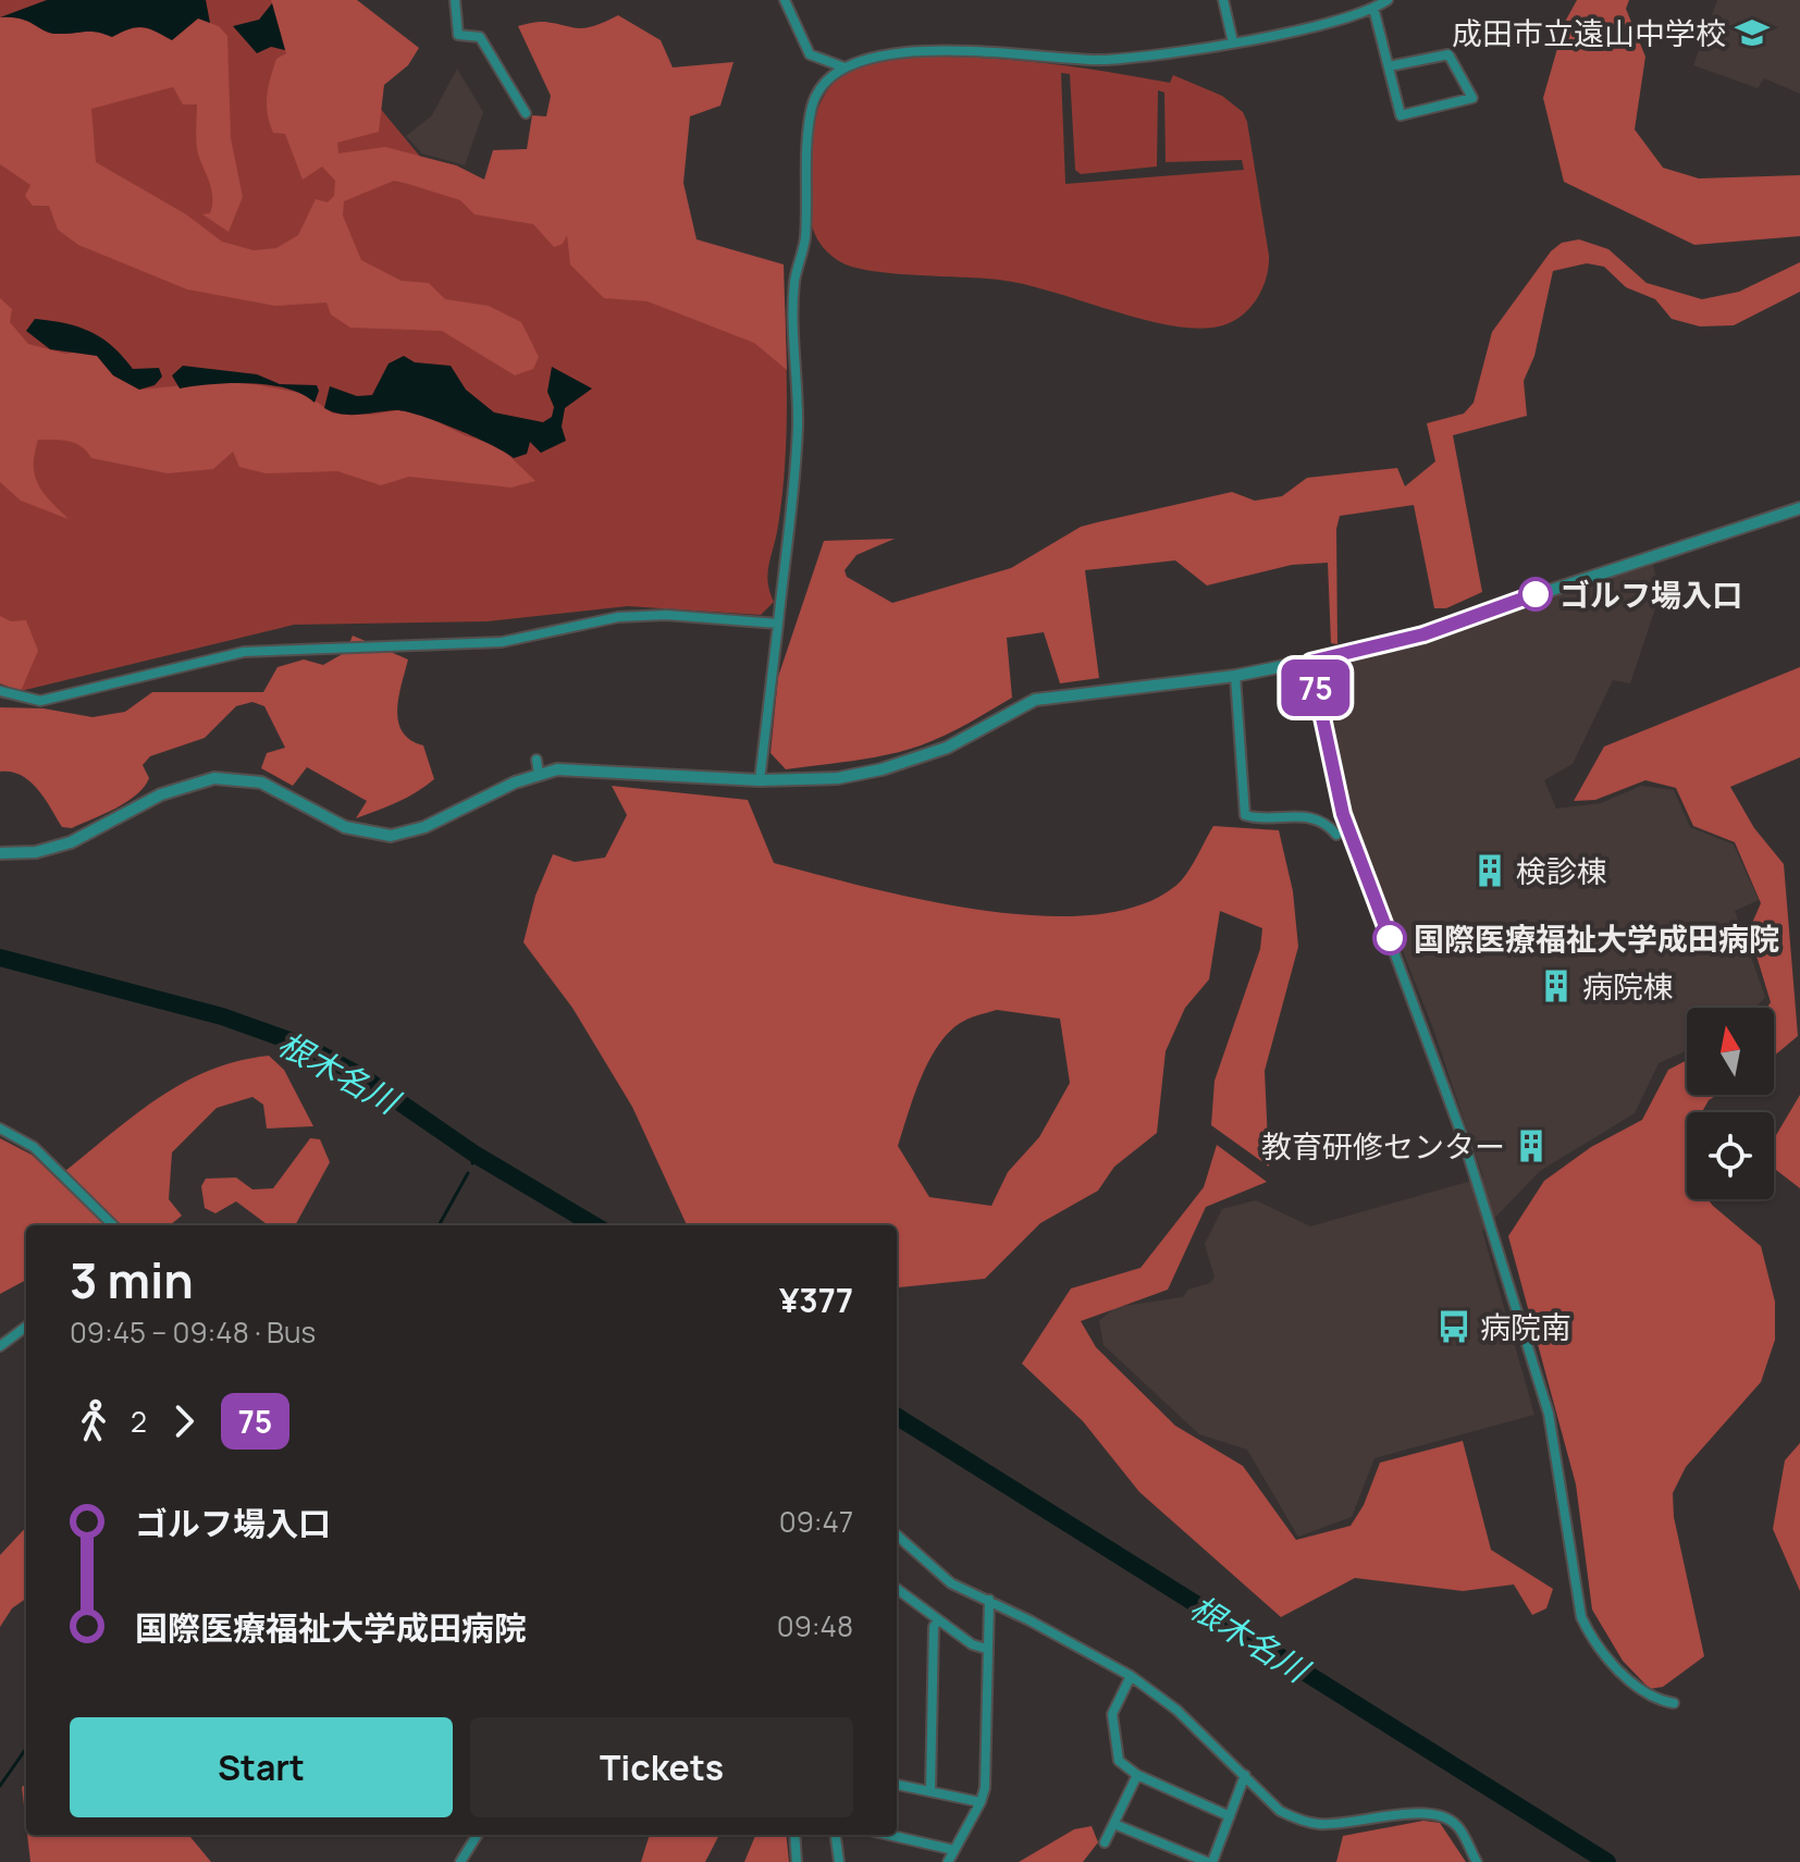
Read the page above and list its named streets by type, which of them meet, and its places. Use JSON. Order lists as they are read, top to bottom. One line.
{"water":["根木名川"],"places":{"school or university":["成田市立遠山中学校"],"other":["ゴルフ場入口","国際医療福祉大学成田病院"],"building":["検診棟","病院棟","教育研修センター"],"bus stop":["病院南"]},"lines":["bus line 75"],"north":"top","page":{"on_map":"75","heading":["3 min","09:45 – 09:48 · Bus","¥377"],"legs":["2","75"],"list":[{"name":"ゴルフ場入口","value":"09:47"},{"name":"国際医療福祉大学成田病院","value":"09:48"}],"buttons":["Start","Tickets"]}}
